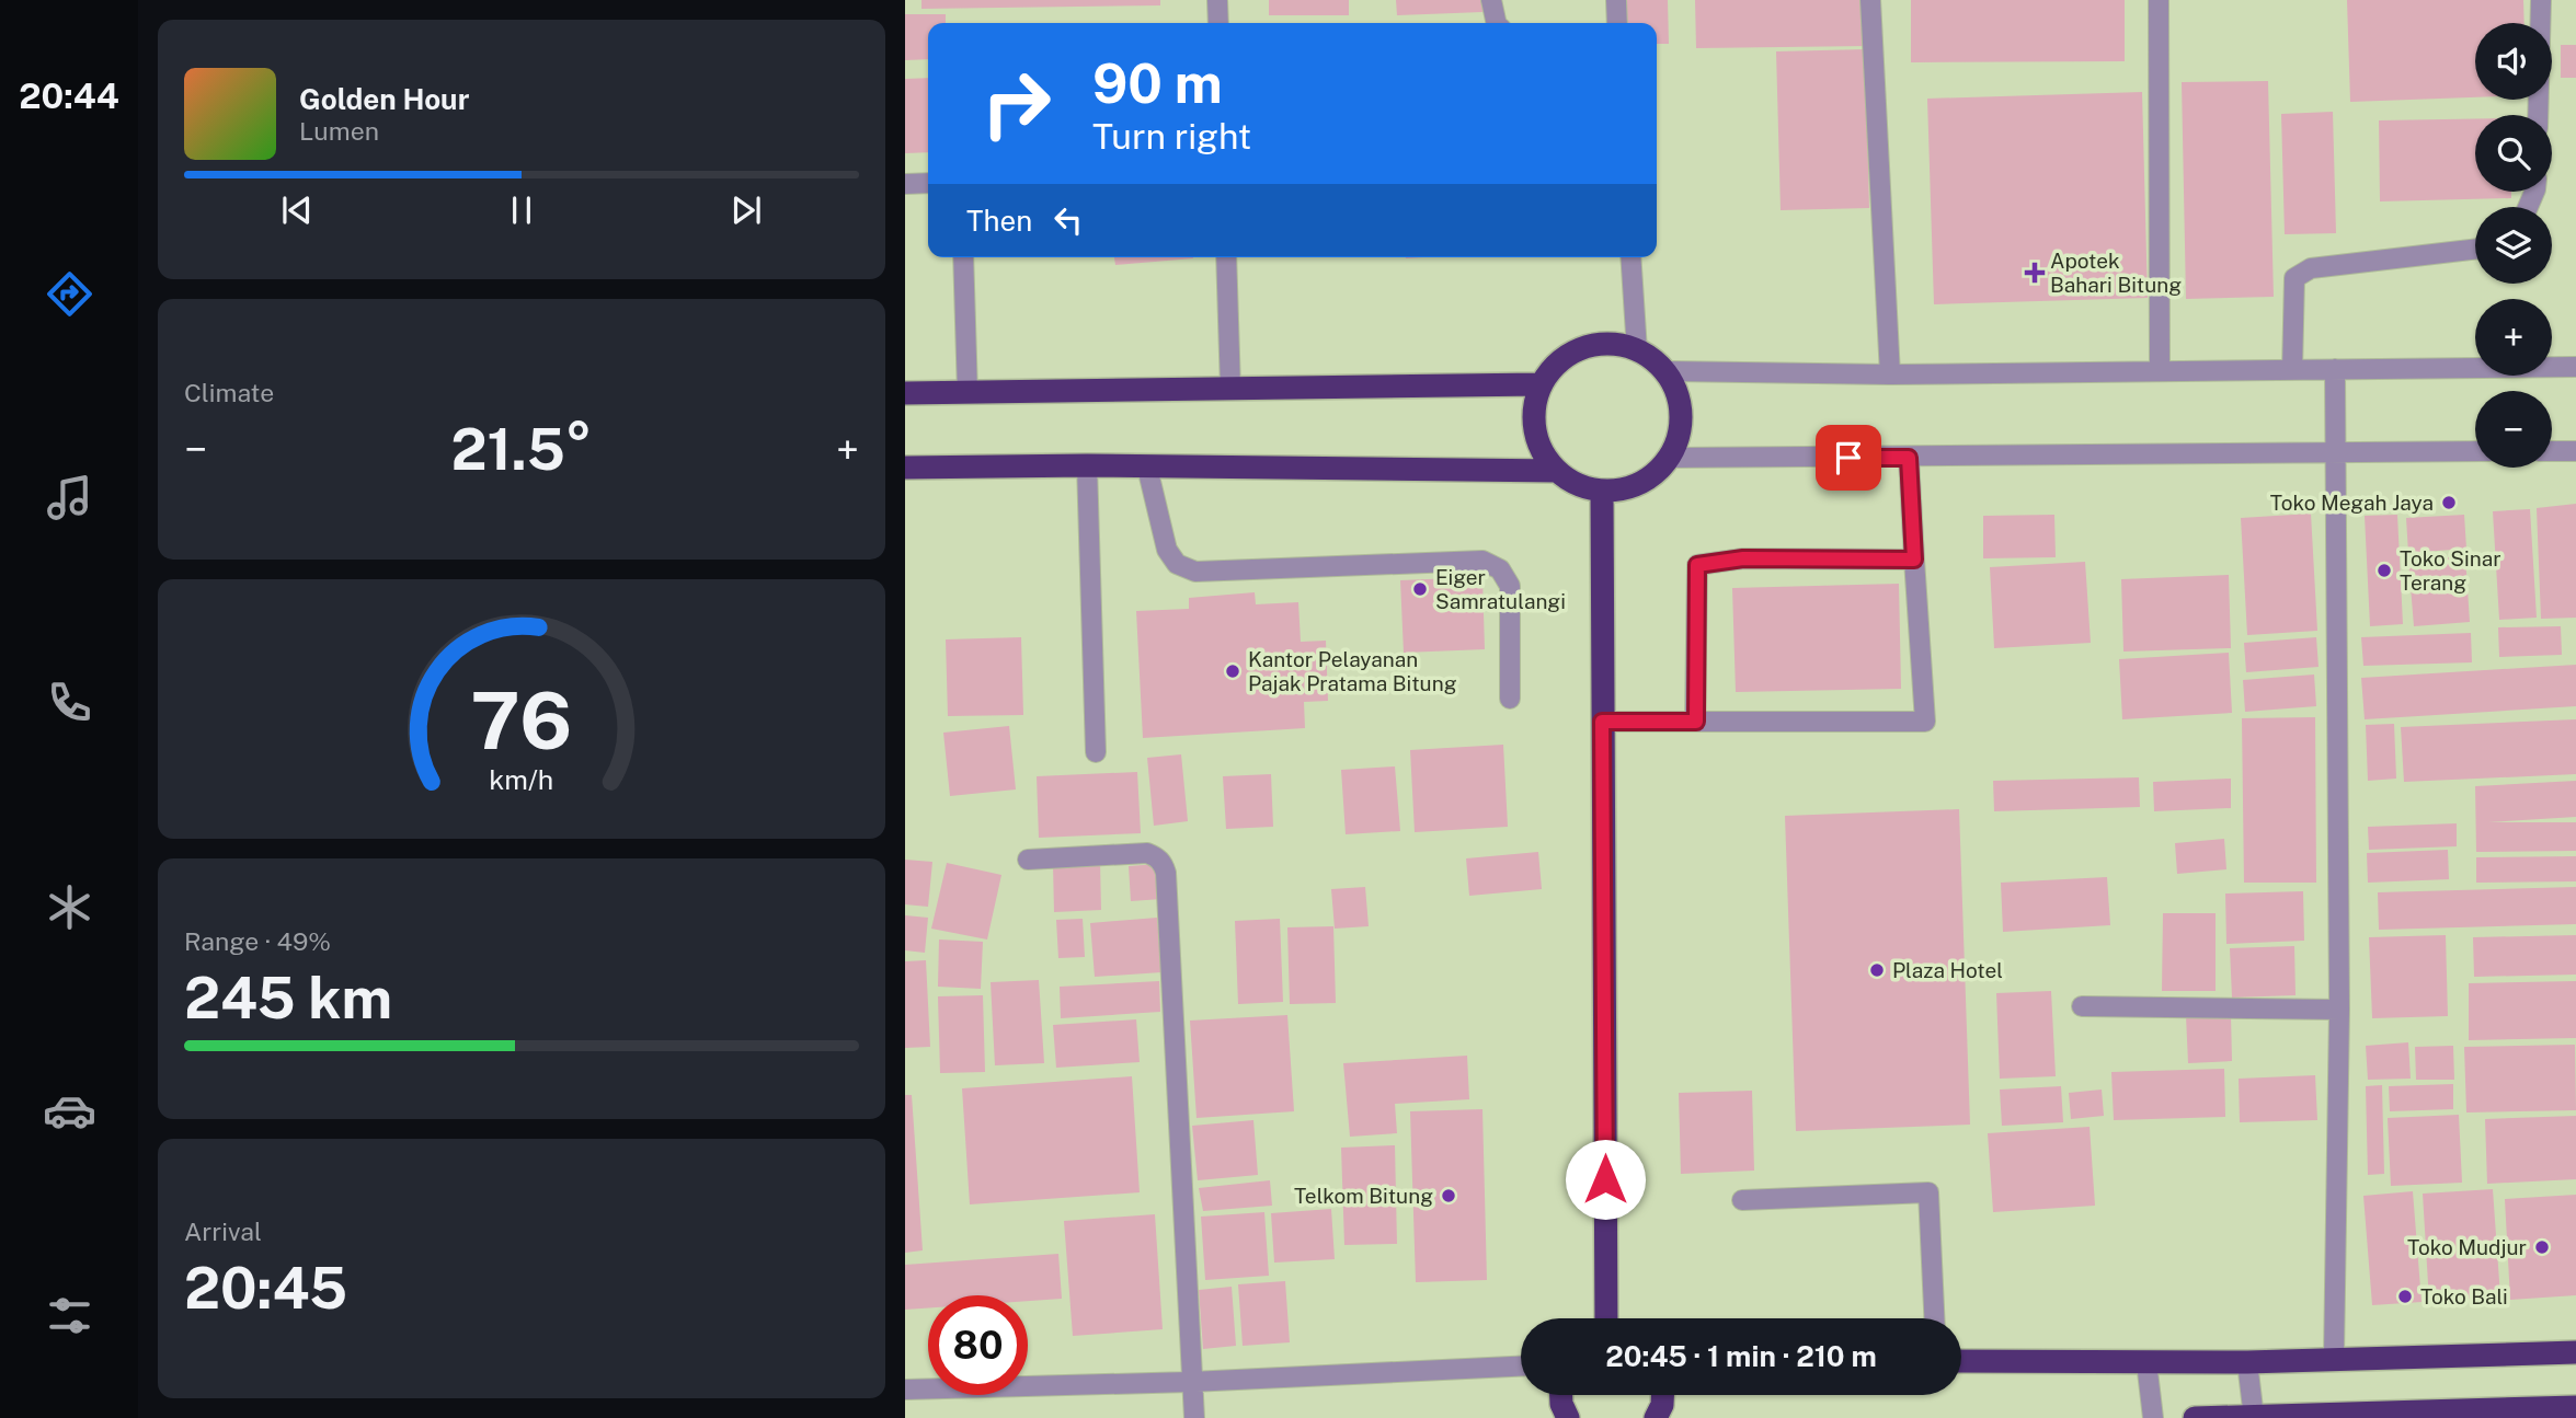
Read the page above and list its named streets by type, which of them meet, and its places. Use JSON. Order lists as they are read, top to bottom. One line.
{"places":{"health":["Apotek Bahari Bitung"],"other":["Toko Megah Jaya","Toko Sinar Terang","Eiger Samratulangi","Kantor Pelayanan Pajak Pratama Bitung","Plaza Hotel","Telkom Bitung","Toko Mudjur","Toko Bali"]},"page":{"tabs":"20:44","map_buttons":["+","−"],"turn":["90 m","Turn right"],"song":["Golden Hour","Lumen"],"then":"Then","tile":["Climate",["Range · 49%","245 km"],["Arrival","20:45"]],"heat":["−","21.5°","+"],"limit":"80","trip":"20:45 · 1 min · 210 m","gauge":["76","km/h"]}}
